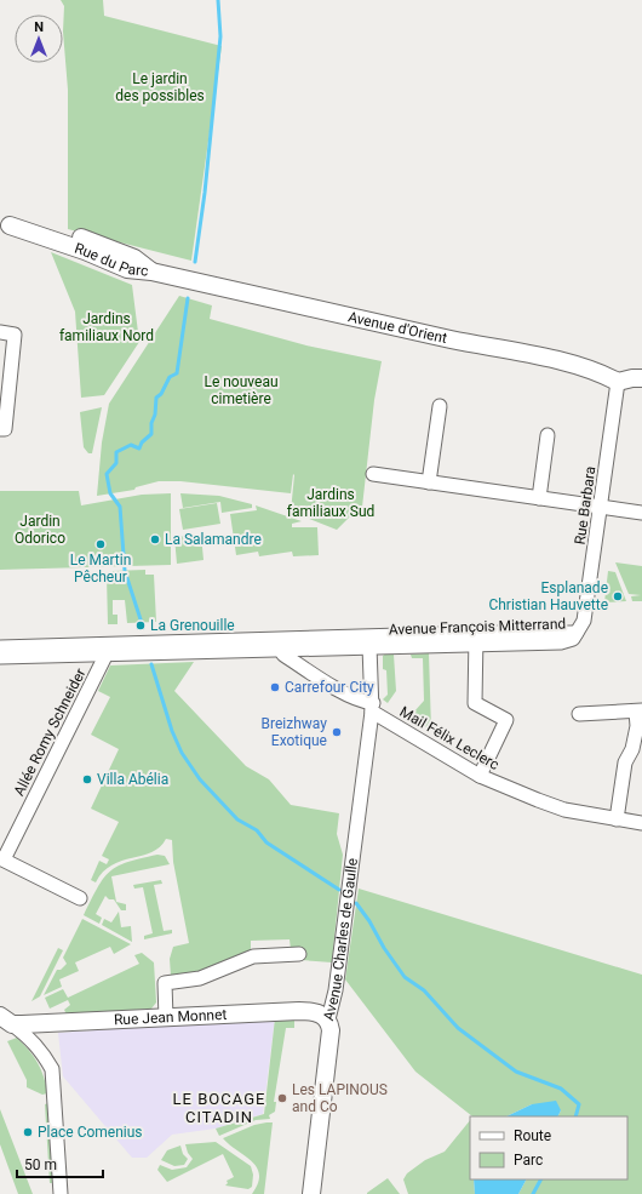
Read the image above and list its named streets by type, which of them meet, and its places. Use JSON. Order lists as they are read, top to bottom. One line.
{"streets":{"street":["Rue du Parc","Avenue d'Orient","Rue Barbara","Avenue François Mitterrand","Allée Romy Schneider","Mail Félix Leclerc","Avenue Charles de Gaulle","Rue Jean Monnet"]},"crossings":[["Rue du Parc","Avenue d'Orient"],["Avenue d'Orient","Rue Barbara"],["Rue Barbara","Avenue François Mitterrand"],["Avenue François Mitterrand","Allée Romy Schneider"],["Avenue François Mitterrand","Mail Félix Leclerc"],["Mail Félix Leclerc","Avenue Charles de Gaulle"],["Avenue Charles de Gaulle","Rue Jean Monnet"]],"districts":["LE BOCAGE CITADIN"],"parks":["Le jardin des possibles","Jardins familiaux Nord","Le nouveau cimetière","Jardins familiaux Sud","Jardin Odorico"],"places":["La Salamandre","Le Martin Pêcheur","Esplanade Christian Hauvette","La Grenouille","Carrefour City","Breizhway Exotique","Villa Abélia","Les LAPINOUS and Co","Place Comenius"],"legend":["Route","Parc"],"scale_bar":"50 m","north":"top"}
